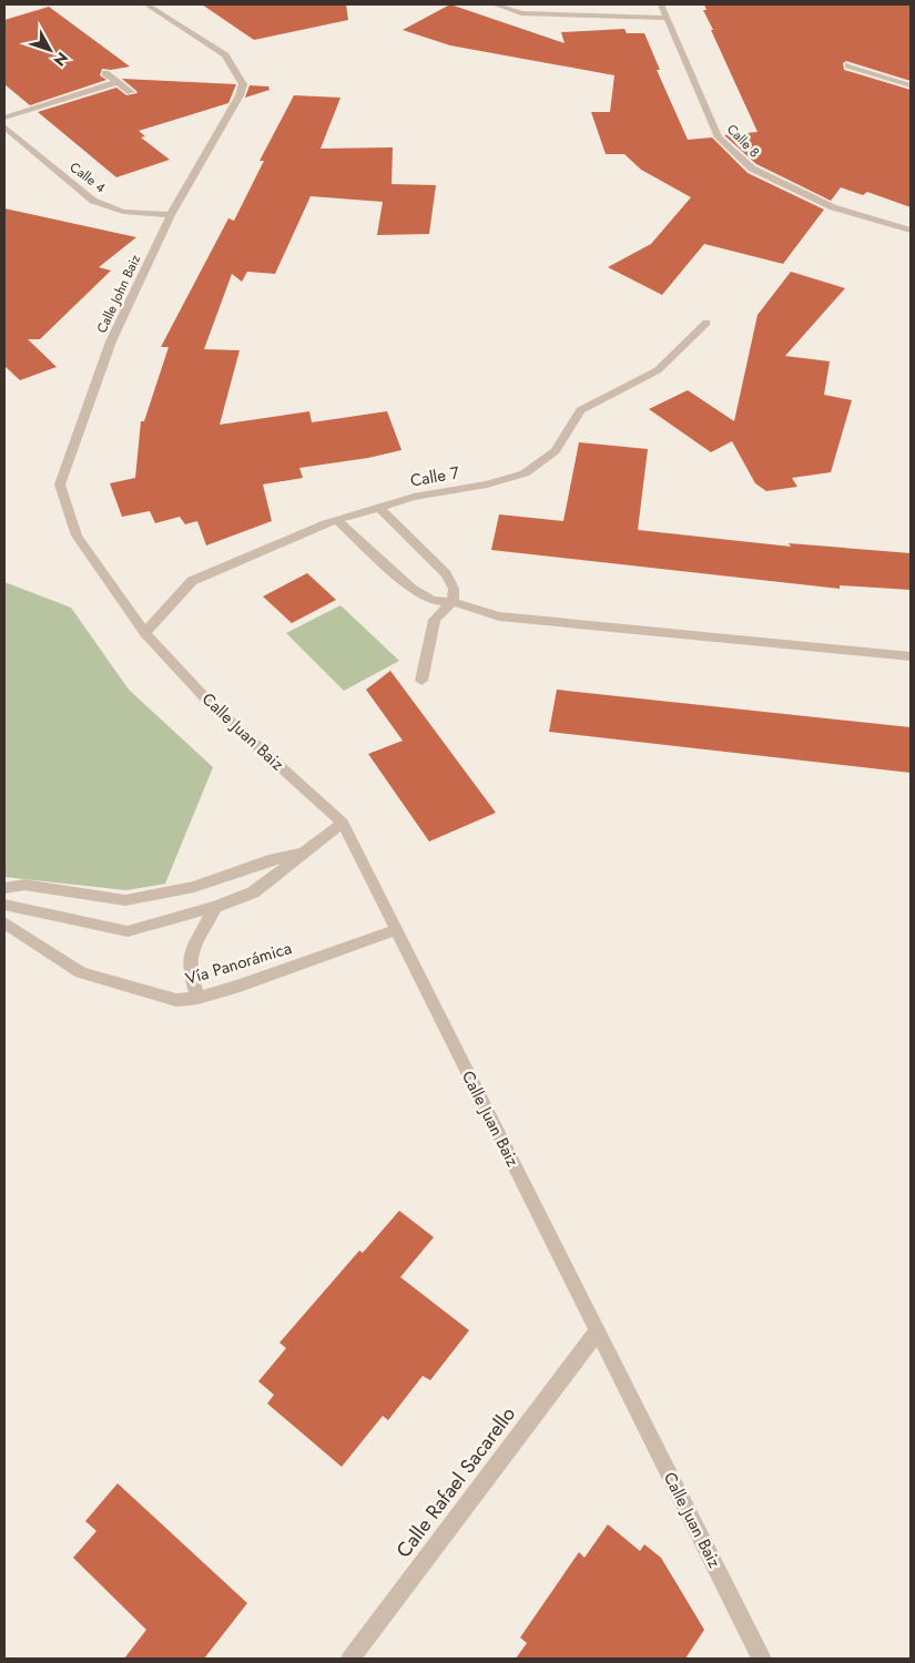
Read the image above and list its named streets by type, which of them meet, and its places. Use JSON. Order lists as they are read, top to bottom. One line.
{"streets":{"street":["Calle 8","Calle 4","Calle John Baiz","Calle 7","Calle Juan Baiz","Vía Panorámica","Calle Rafael Sacarello"]},"crossings":[["Calle 4","Calle John Baiz"],["Calle John Baiz","Calle 7"],["Calle John Baiz","Calle Juan Baiz"],["Calle 7","Calle Juan Baiz"],["Calle Juan Baiz","Vía Panorámica"],["Calle Juan Baiz","Calle Rafael Sacarello"]],"north":"bottom right"}
